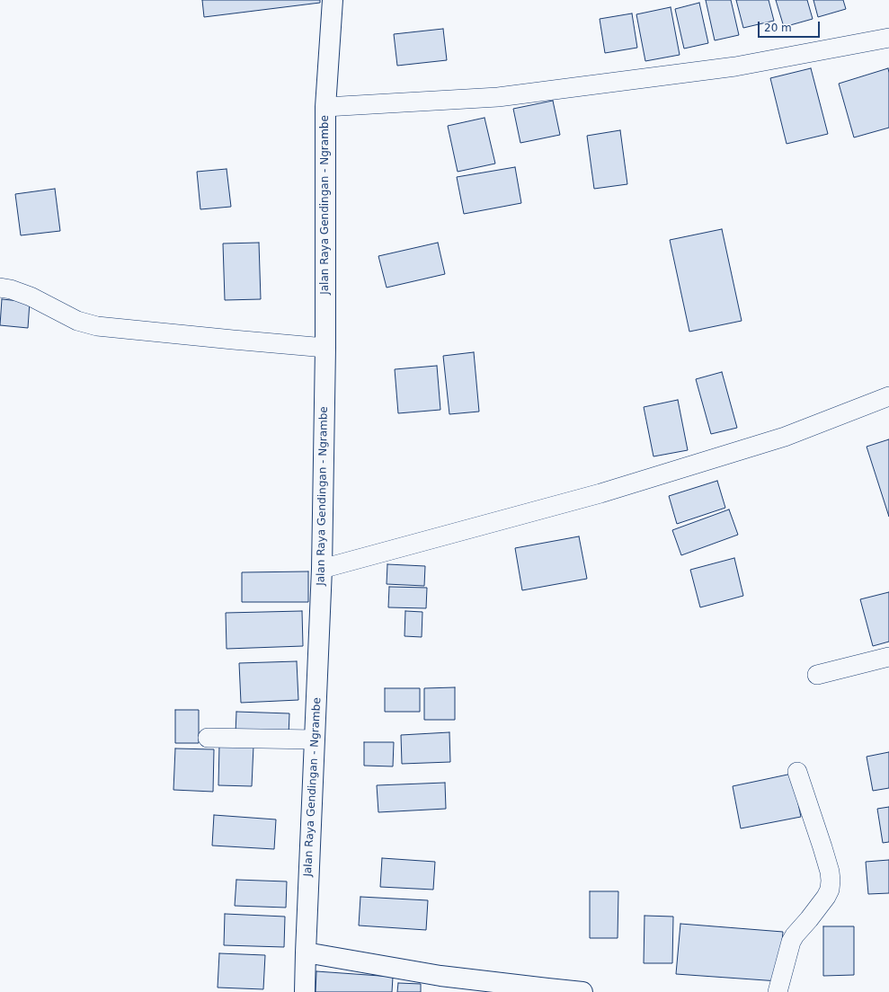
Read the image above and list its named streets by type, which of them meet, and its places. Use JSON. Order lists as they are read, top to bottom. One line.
{"streets":{"main road":["Jalan Raya Gendingan - Ngrambe"]},"scale_bar":"20 m"}
